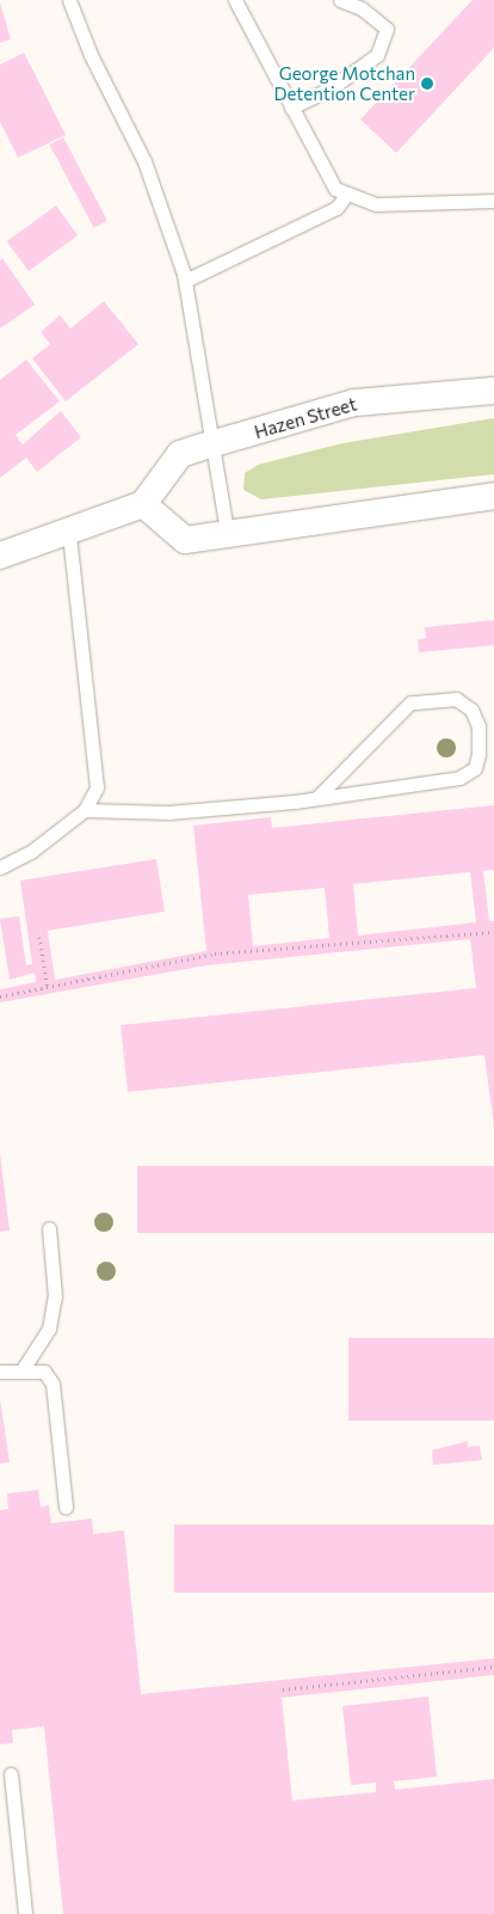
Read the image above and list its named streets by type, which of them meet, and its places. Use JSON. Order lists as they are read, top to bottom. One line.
{"streets":{"street":["Hazen Street"]},"places":["George Motchan Detention Center"]}
